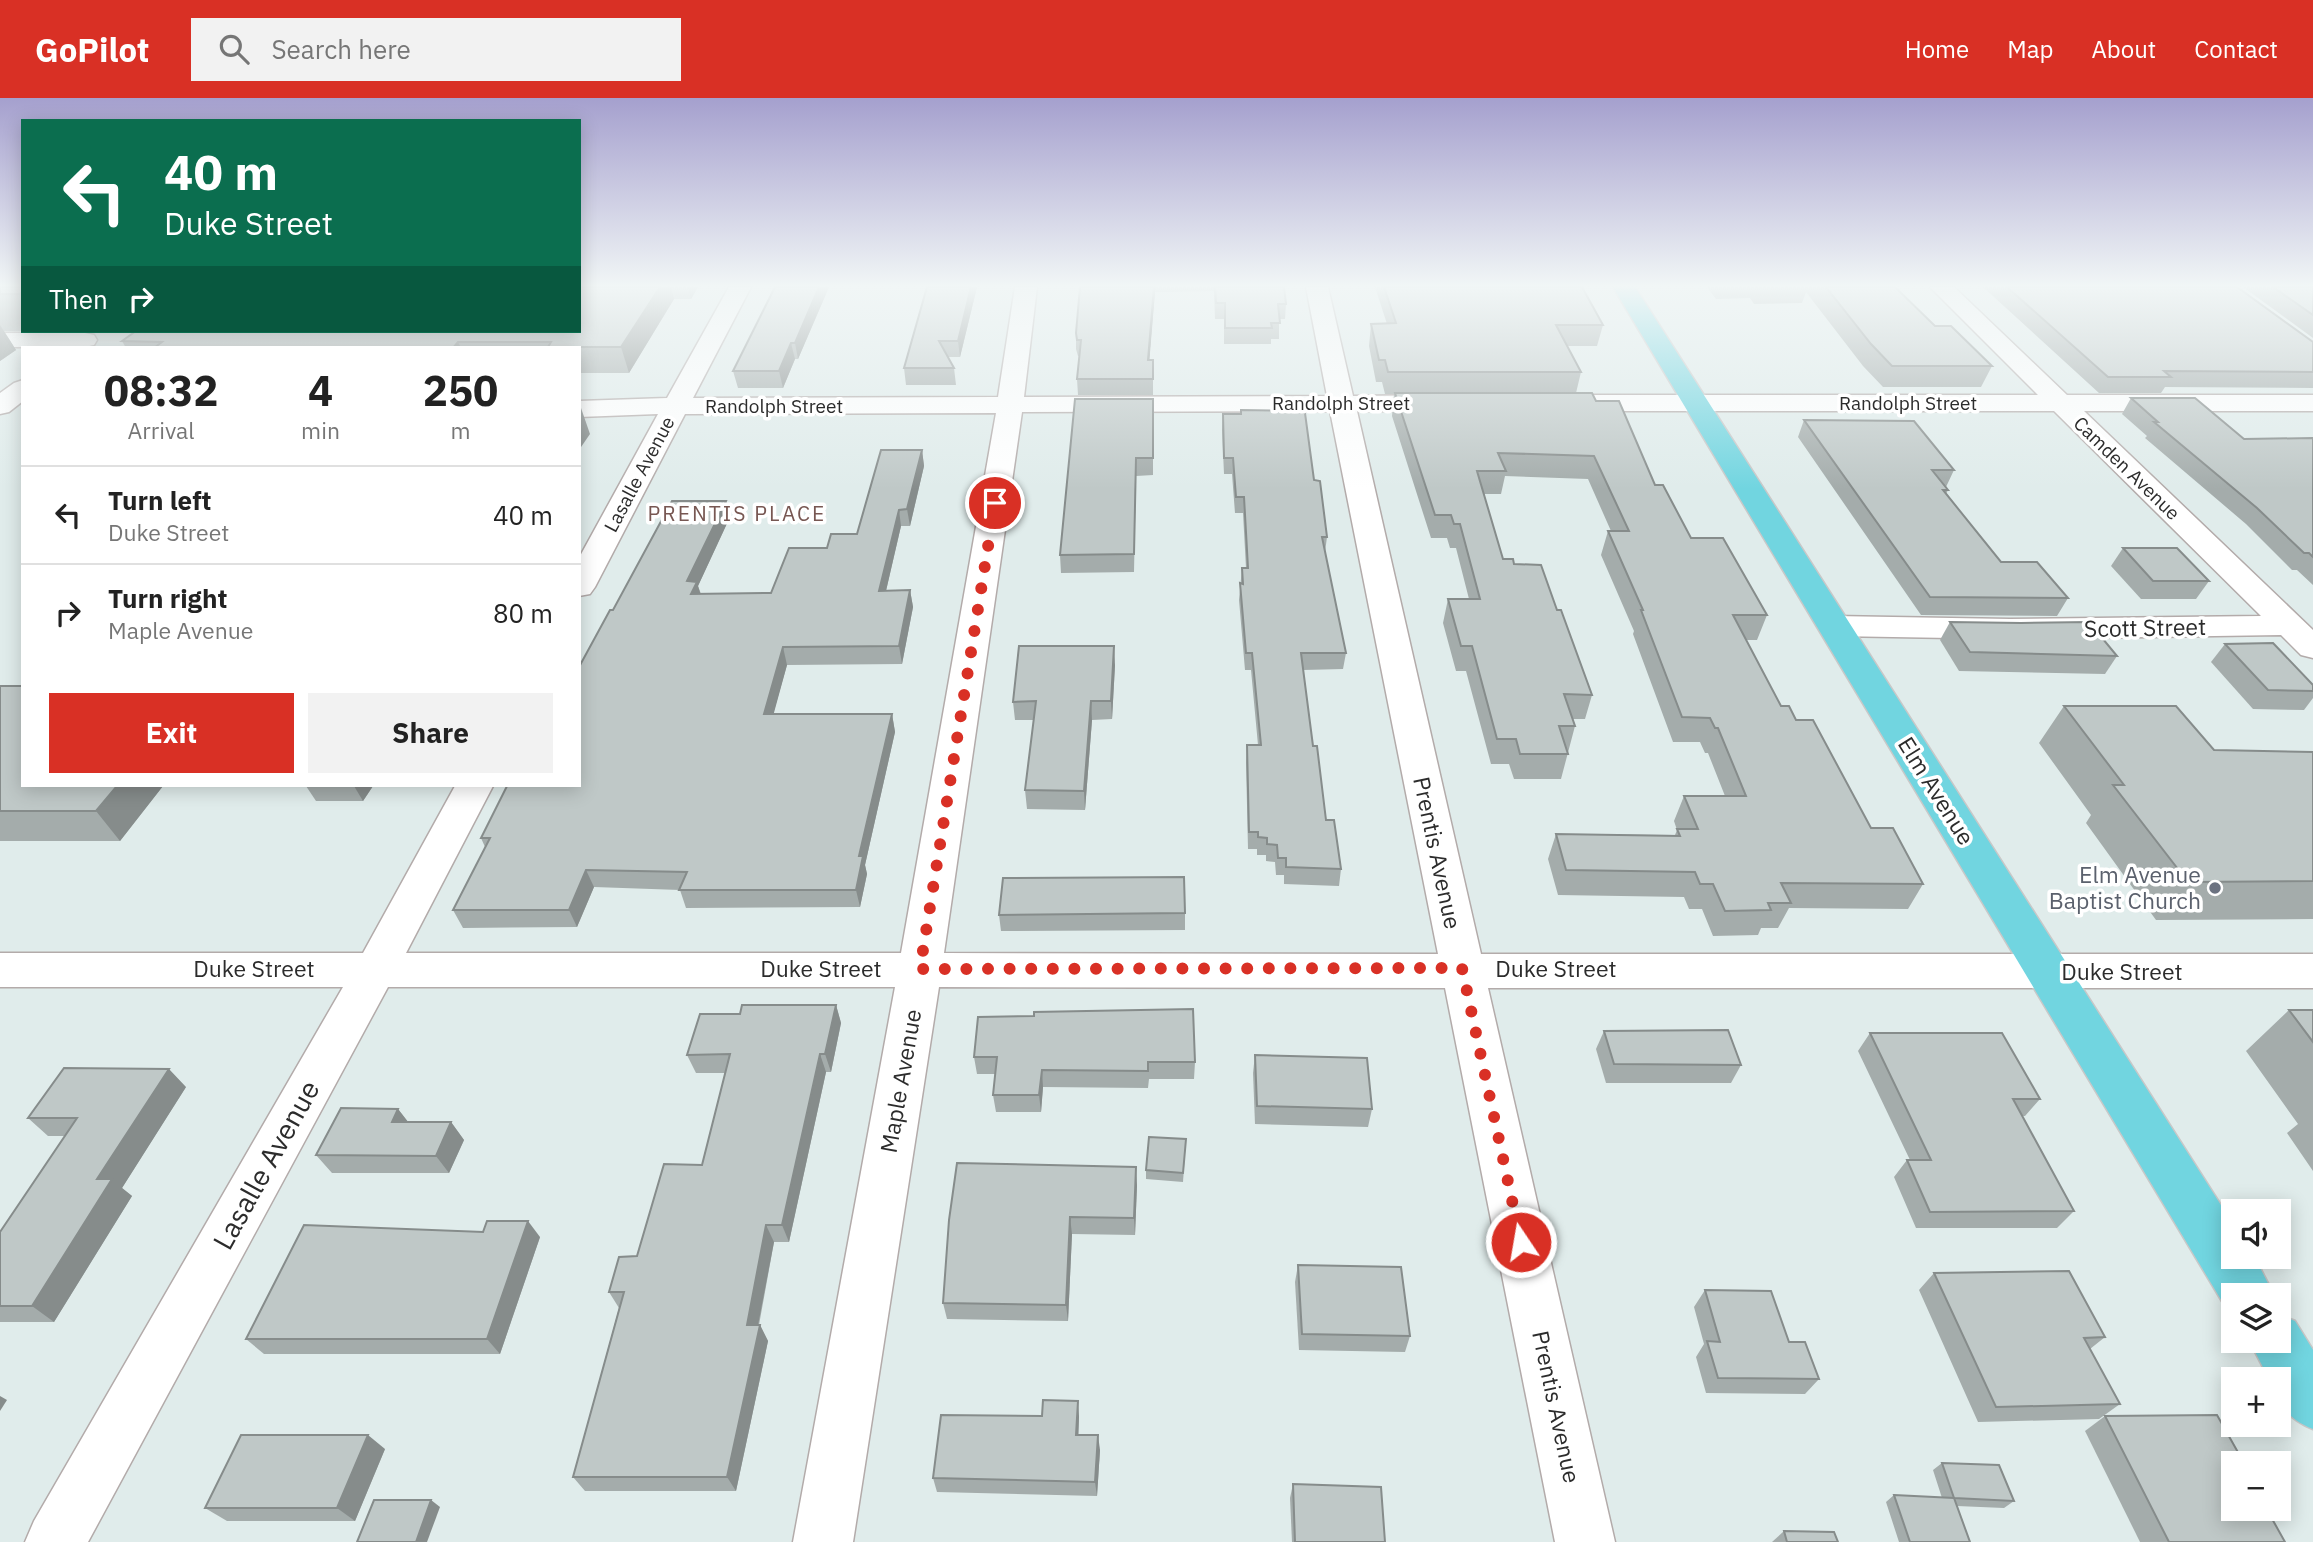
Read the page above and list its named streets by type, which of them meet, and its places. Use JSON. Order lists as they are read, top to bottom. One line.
{"streets":{"main road":["Elm Avenue"],"street":["Randolph Street","Camden Avenue","Lasalle Avenue","Scott Street","Prentis Avenue","Duke Street","Maple Avenue"]},"crossings":[["Randolph Street","Camden Avenue"],["Randolph Street","Lasalle Avenue"],["Randolph Street","Elm Avenue"],["Randolph Street","Prentis Avenue"],["Randolph Street","Maple Avenue"],["Camden Avenue","Scott Street"],["Lasalle Avenue","Duke Street"],["Scott Street","Elm Avenue"],["Elm Avenue","Duke Street"],["Prentis Avenue","Duke Street"],["Duke Street","Maple Avenue"]],"districts":["PRENTIS PLACE"],"places":["Elm Avenue Baptist Church"],"page":{"header":"GoPilot","search":"Search here","nav":["Home","Map","About","Contact"],"turn":["40 m","Duke Street"],"then":"Then","eta":["08:32","Arrival","4","min","250","m"],"list":[{"name":"Turn left","note":"Duke Street","value":"40 m"},{"name":"Turn right","note":"Maple Avenue","value":"80 m"}],"buttons":["Exit","Share"],"map_buttons":["+","−"]}}
